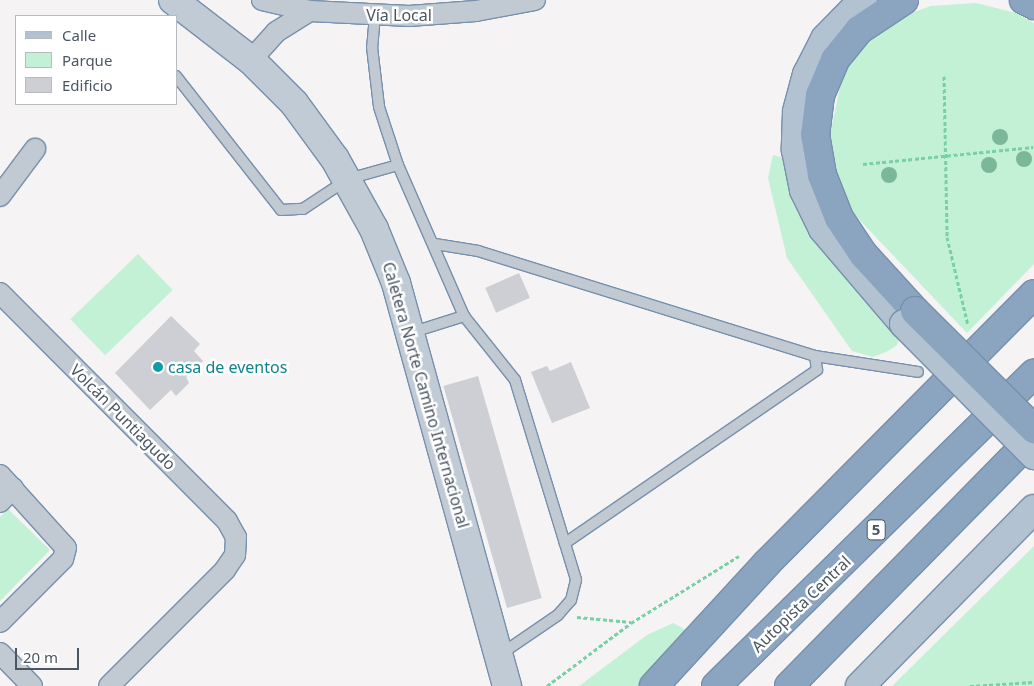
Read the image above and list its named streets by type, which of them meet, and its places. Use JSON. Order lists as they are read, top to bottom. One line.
{"streets":{"highway":["5","Autopista Central"],"street":["Vía Local","Caletera Norte Camino Internacional","Volcán Puntiagudo"]},"places":["casa de eventos"],"legend":["Calle","Parque","Edificio"],"scale_bar":"20 m"}
